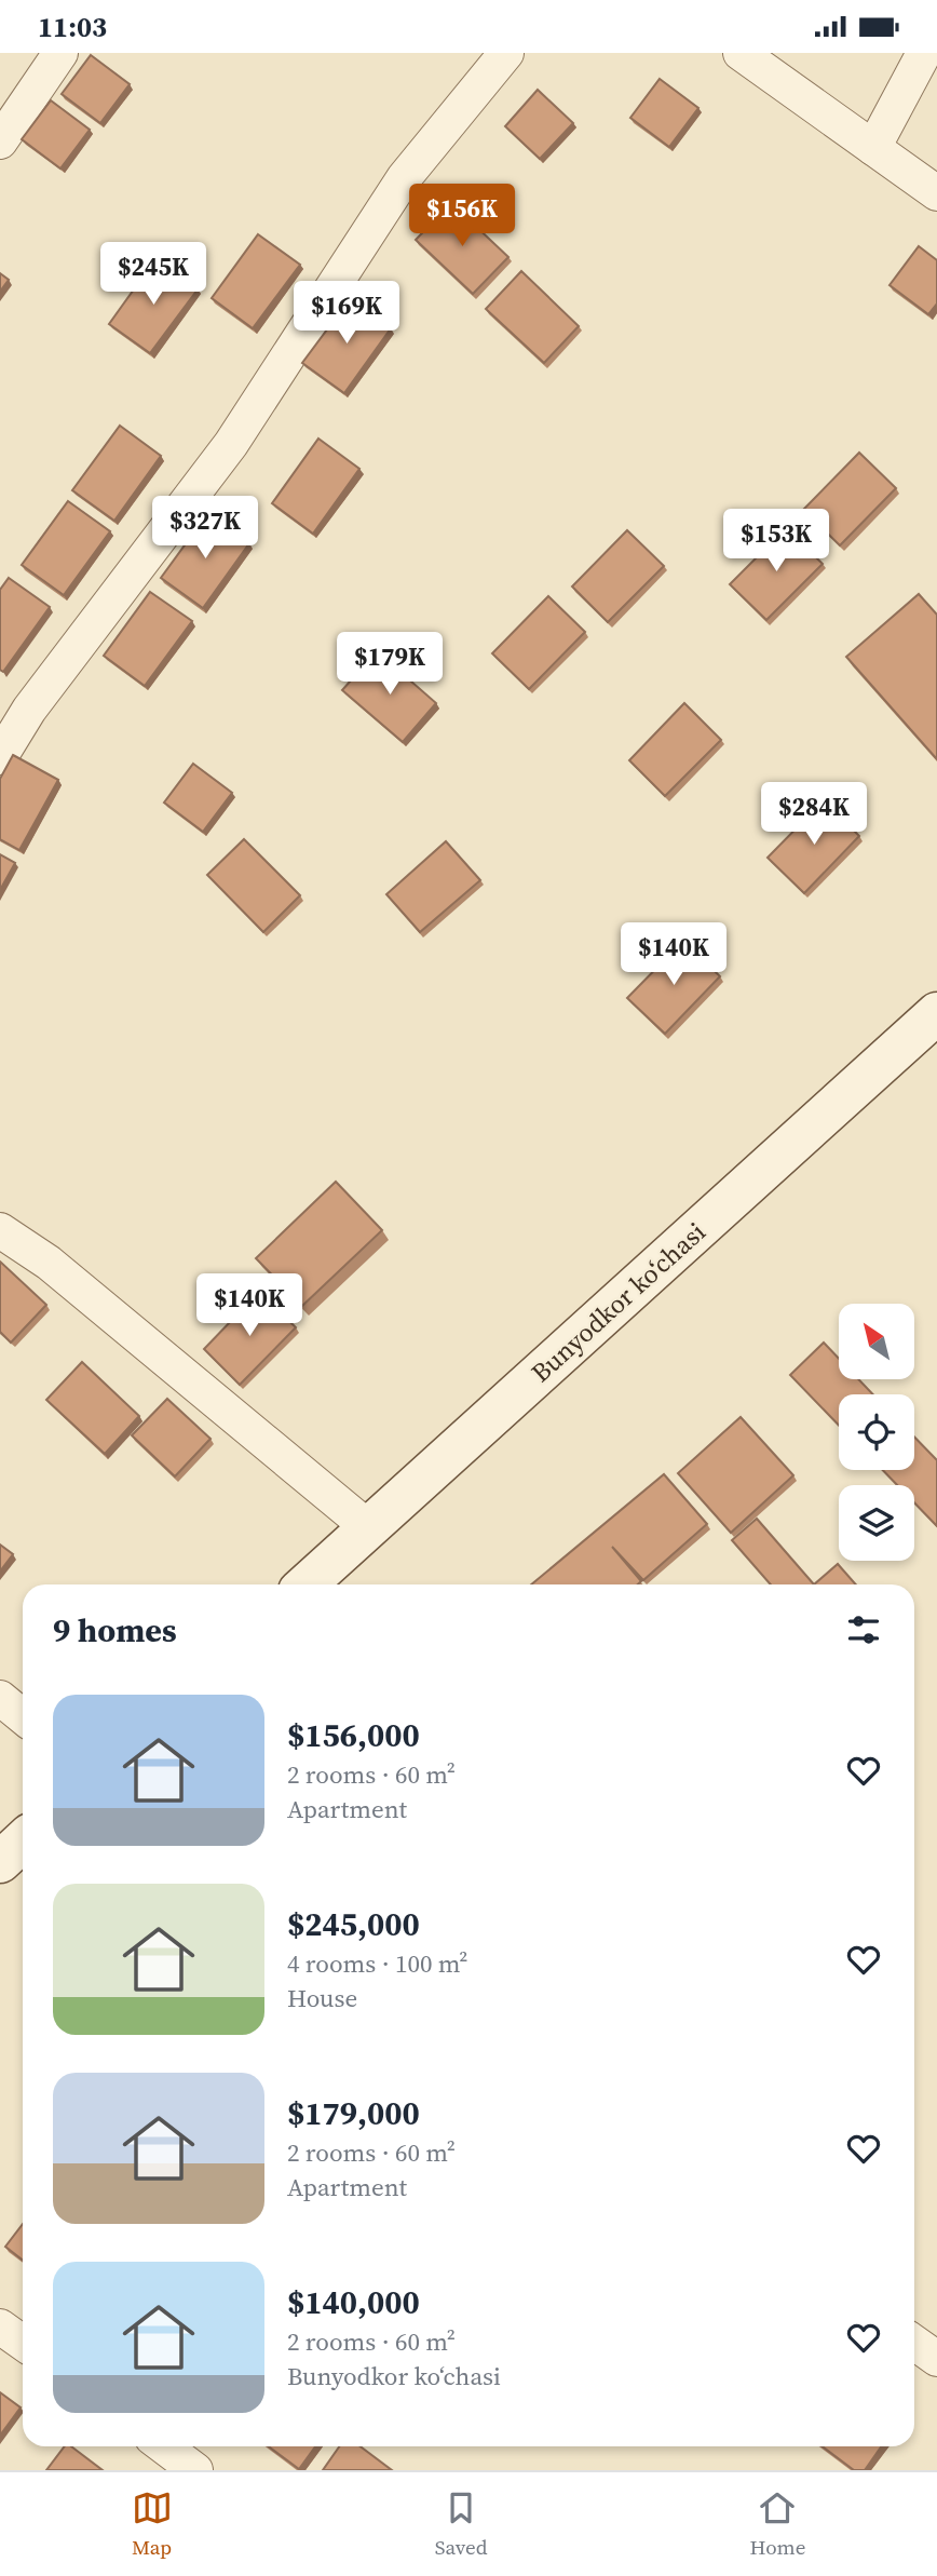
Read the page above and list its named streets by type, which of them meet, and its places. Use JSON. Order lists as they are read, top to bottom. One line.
{"streets":{"main road":["Bunyodkor koʻchasi"]},"north":"top left","page":{"status":"11:03","price":["$156K","$245K","$169K","$327K","$153K","$179K","$284K","$140K","$140K"],"heading":"9 homes","list":[{"name":"$156,000","note":"2 rooms · 60 m² · Apartment"},{"name":"$245,000","note":"4 rooms · 100 m² · House"},{"name":"$179,000","note":"2 rooms · 60 m² · Apartment"},{"name":"$140,000","note":"2 rooms · 60 m² · Bunyodkor koʻchasi"}],"tabs":["Map","Saved","Home"]}}
